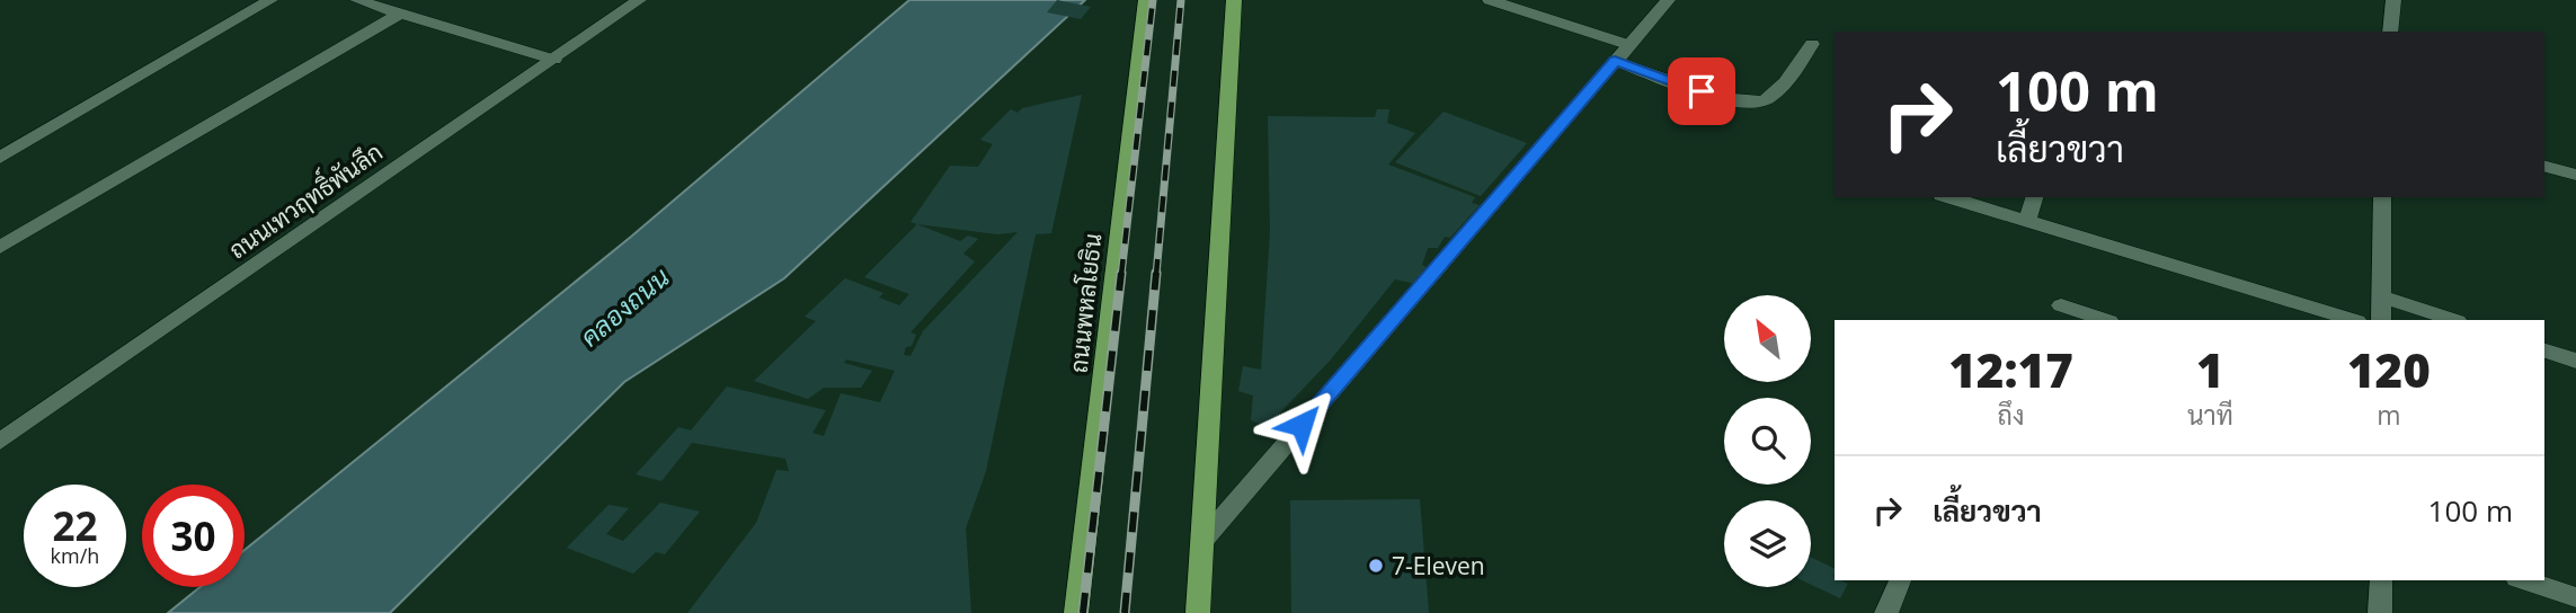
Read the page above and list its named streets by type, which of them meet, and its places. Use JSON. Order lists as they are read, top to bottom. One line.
{"streets":{"main road":["ถนนพหลโยธิน"],"street":["ถนนเทวฤทธิ์พันลึก"]},"water":["คลองถนน"],"places":["7-Eleven"],"north":"top left","page":{"turn":["100 m","เลี้ยวขวา"],"eta":["12:17","ถึง","1","นาที","120","m"],"list":[{"name":"เลี้ยวขวา","value":"100 m"}],"speed":"22 km/h","limit":"30"}}
